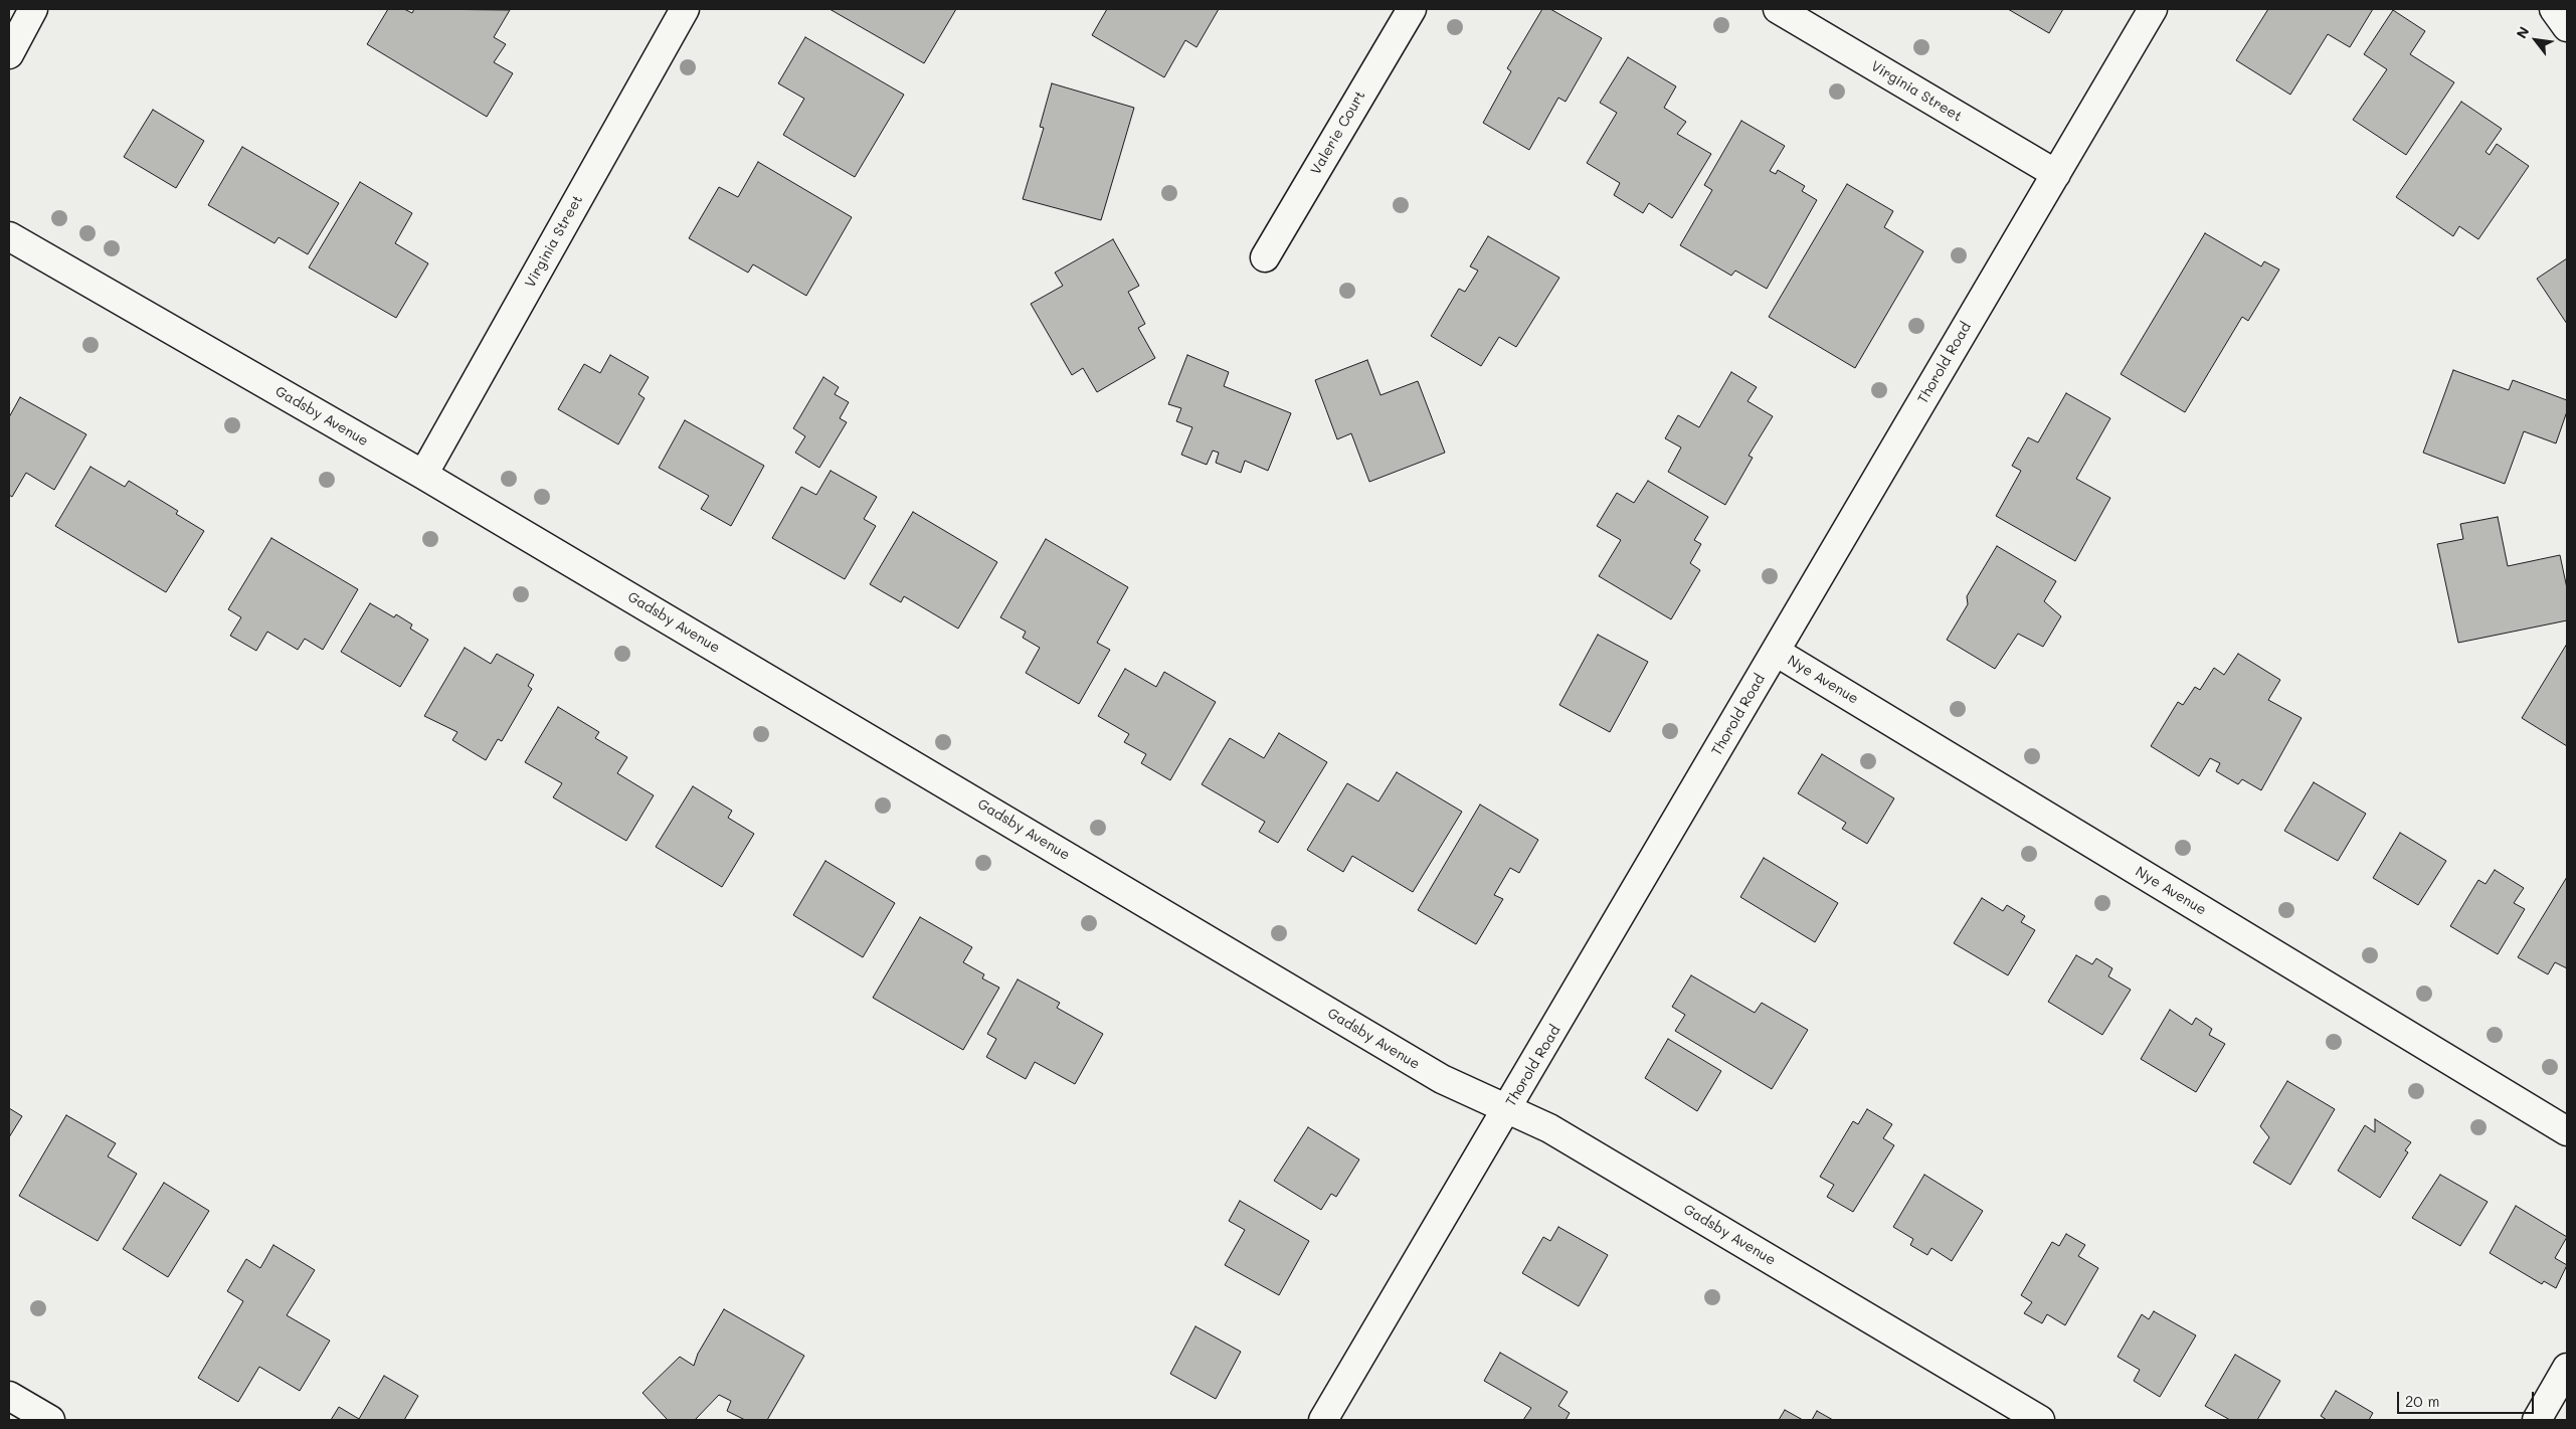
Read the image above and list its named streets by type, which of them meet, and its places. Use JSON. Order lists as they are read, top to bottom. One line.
{"streets":{"street":["Virginia Street","Valerie Court","Thorold Road","Gadsby Avenue","Nye Avenue"]},"crossings":[["Virginia Street","Thorold Road"],["Virginia Street","Gadsby Avenue"],["Thorold Road","Gadsby Avenue"],["Thorold Road","Nye Avenue"]],"scale_bar":"20 m","north":"top left"}
